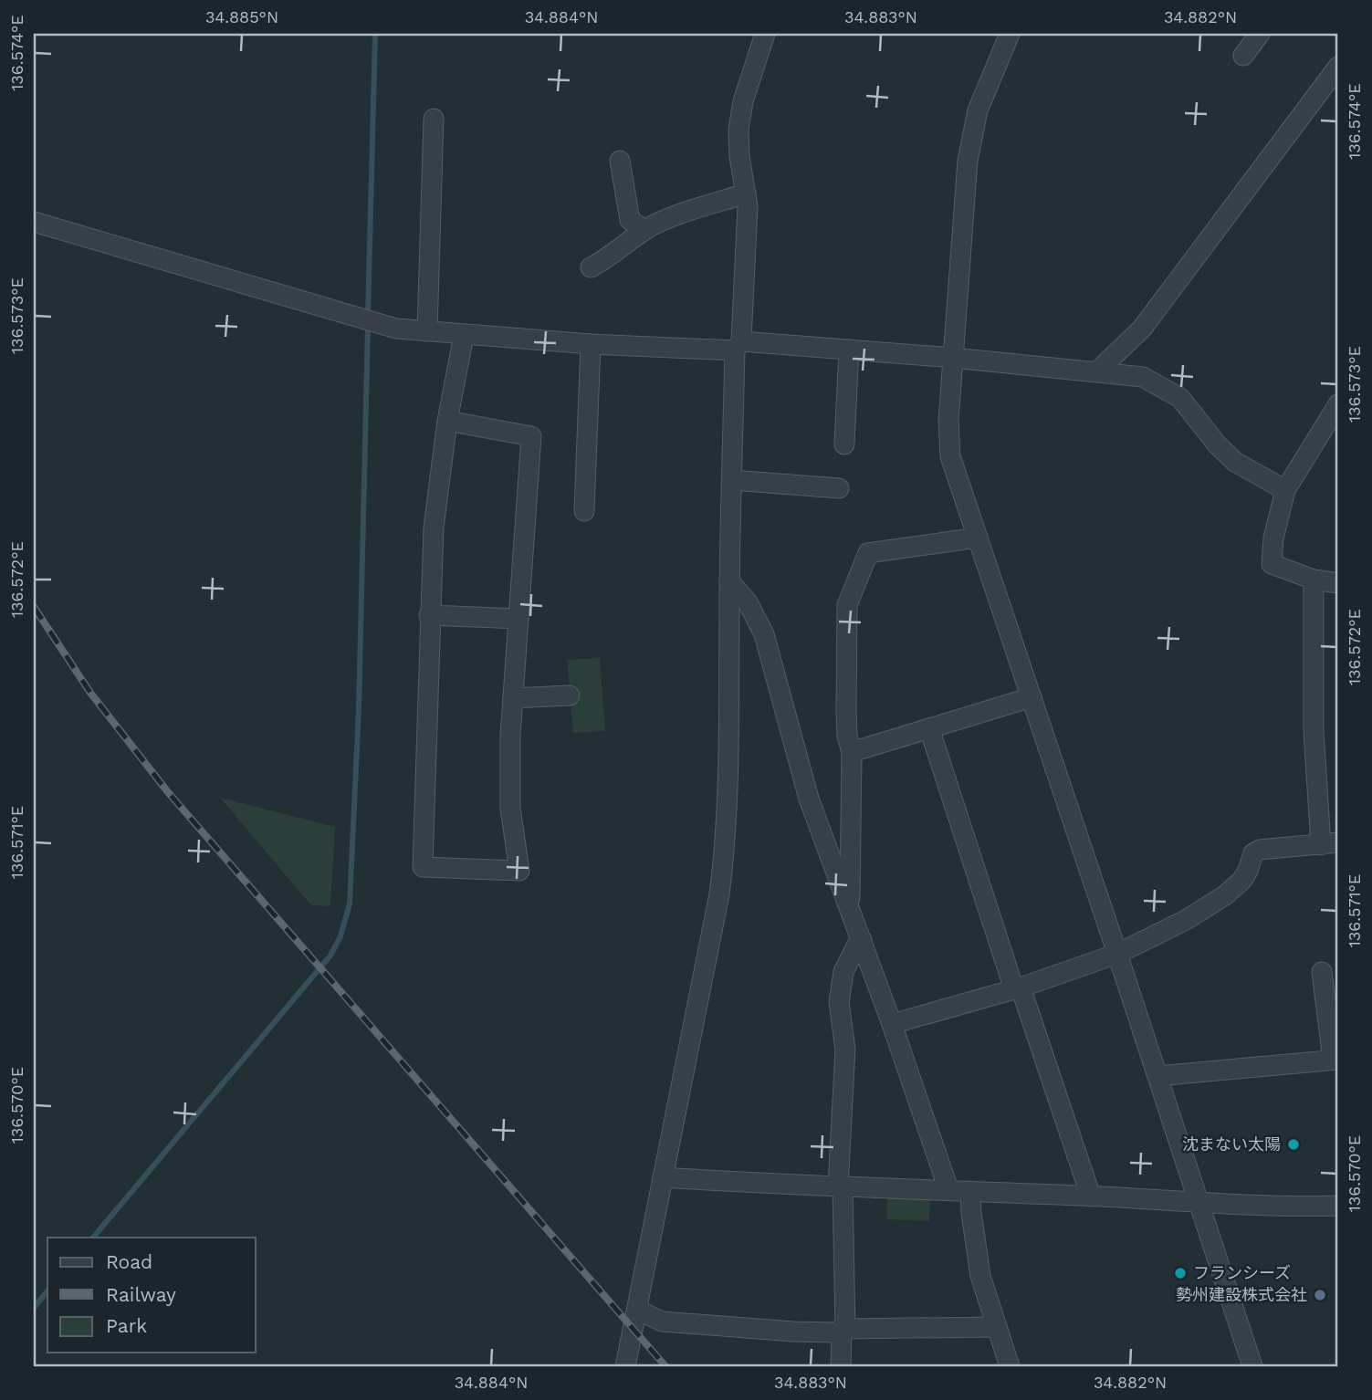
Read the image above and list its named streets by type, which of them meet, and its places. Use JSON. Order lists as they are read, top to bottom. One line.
{"places":["沈まない太陽","フランシーズ","勢州建設株式会社"],"legend":["Road","Railway","Park"],"coordinates":["34.885°N","34.884°N","34.883°N","34.882°N","136.574°E","136.573°E","136.572°E","136.571°E","136.570°E"]}
